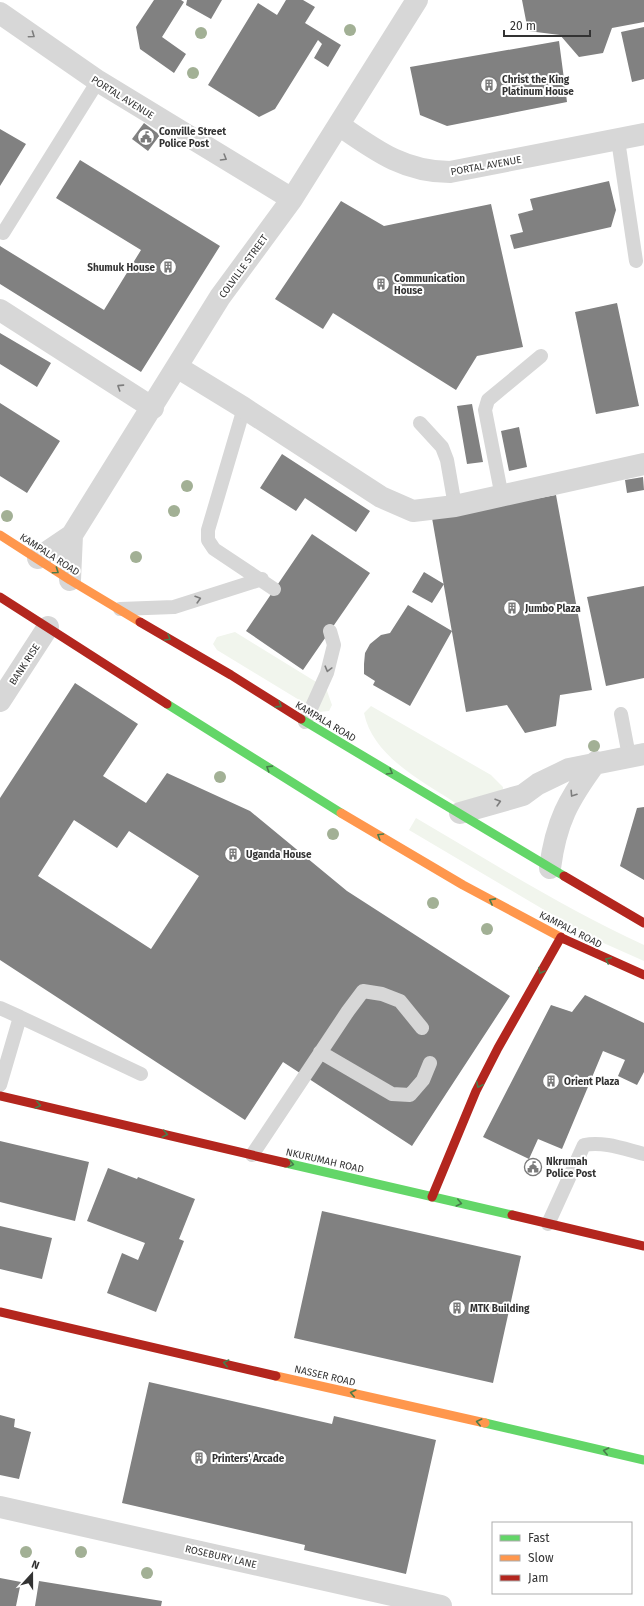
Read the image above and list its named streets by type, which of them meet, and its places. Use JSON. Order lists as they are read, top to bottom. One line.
{"streets":{"street":["PORTAL AVENUE","COLVILLE STREET","KAMPALA ROAD","BANK RISE","NKURUMAH ROAD","NASSER ROAD","ROSEBURY LANE"]},"crossings":[["PORTAL AVENUE","COLVILLE STREET"],["COLVILLE STREET","KAMPALA ROAD"],["KAMPALA ROAD","BANK RISE"]],"one_way":["PORTAL AVENUE","NKURUMAH ROAD","NASSER ROAD"],"places":{"building":["Christ the King Platinum House","Shumuk House","Communication House","Jumbo Plaza","Uganda House","Orient Plaza","MTK Building","Printers' Arcade"],"public building":["Conville Street Police Post","Nkrumah Police Post"]},"legend":["Fast","Slow","Jam"],"scale_bar":"20 m","north":"top"}
